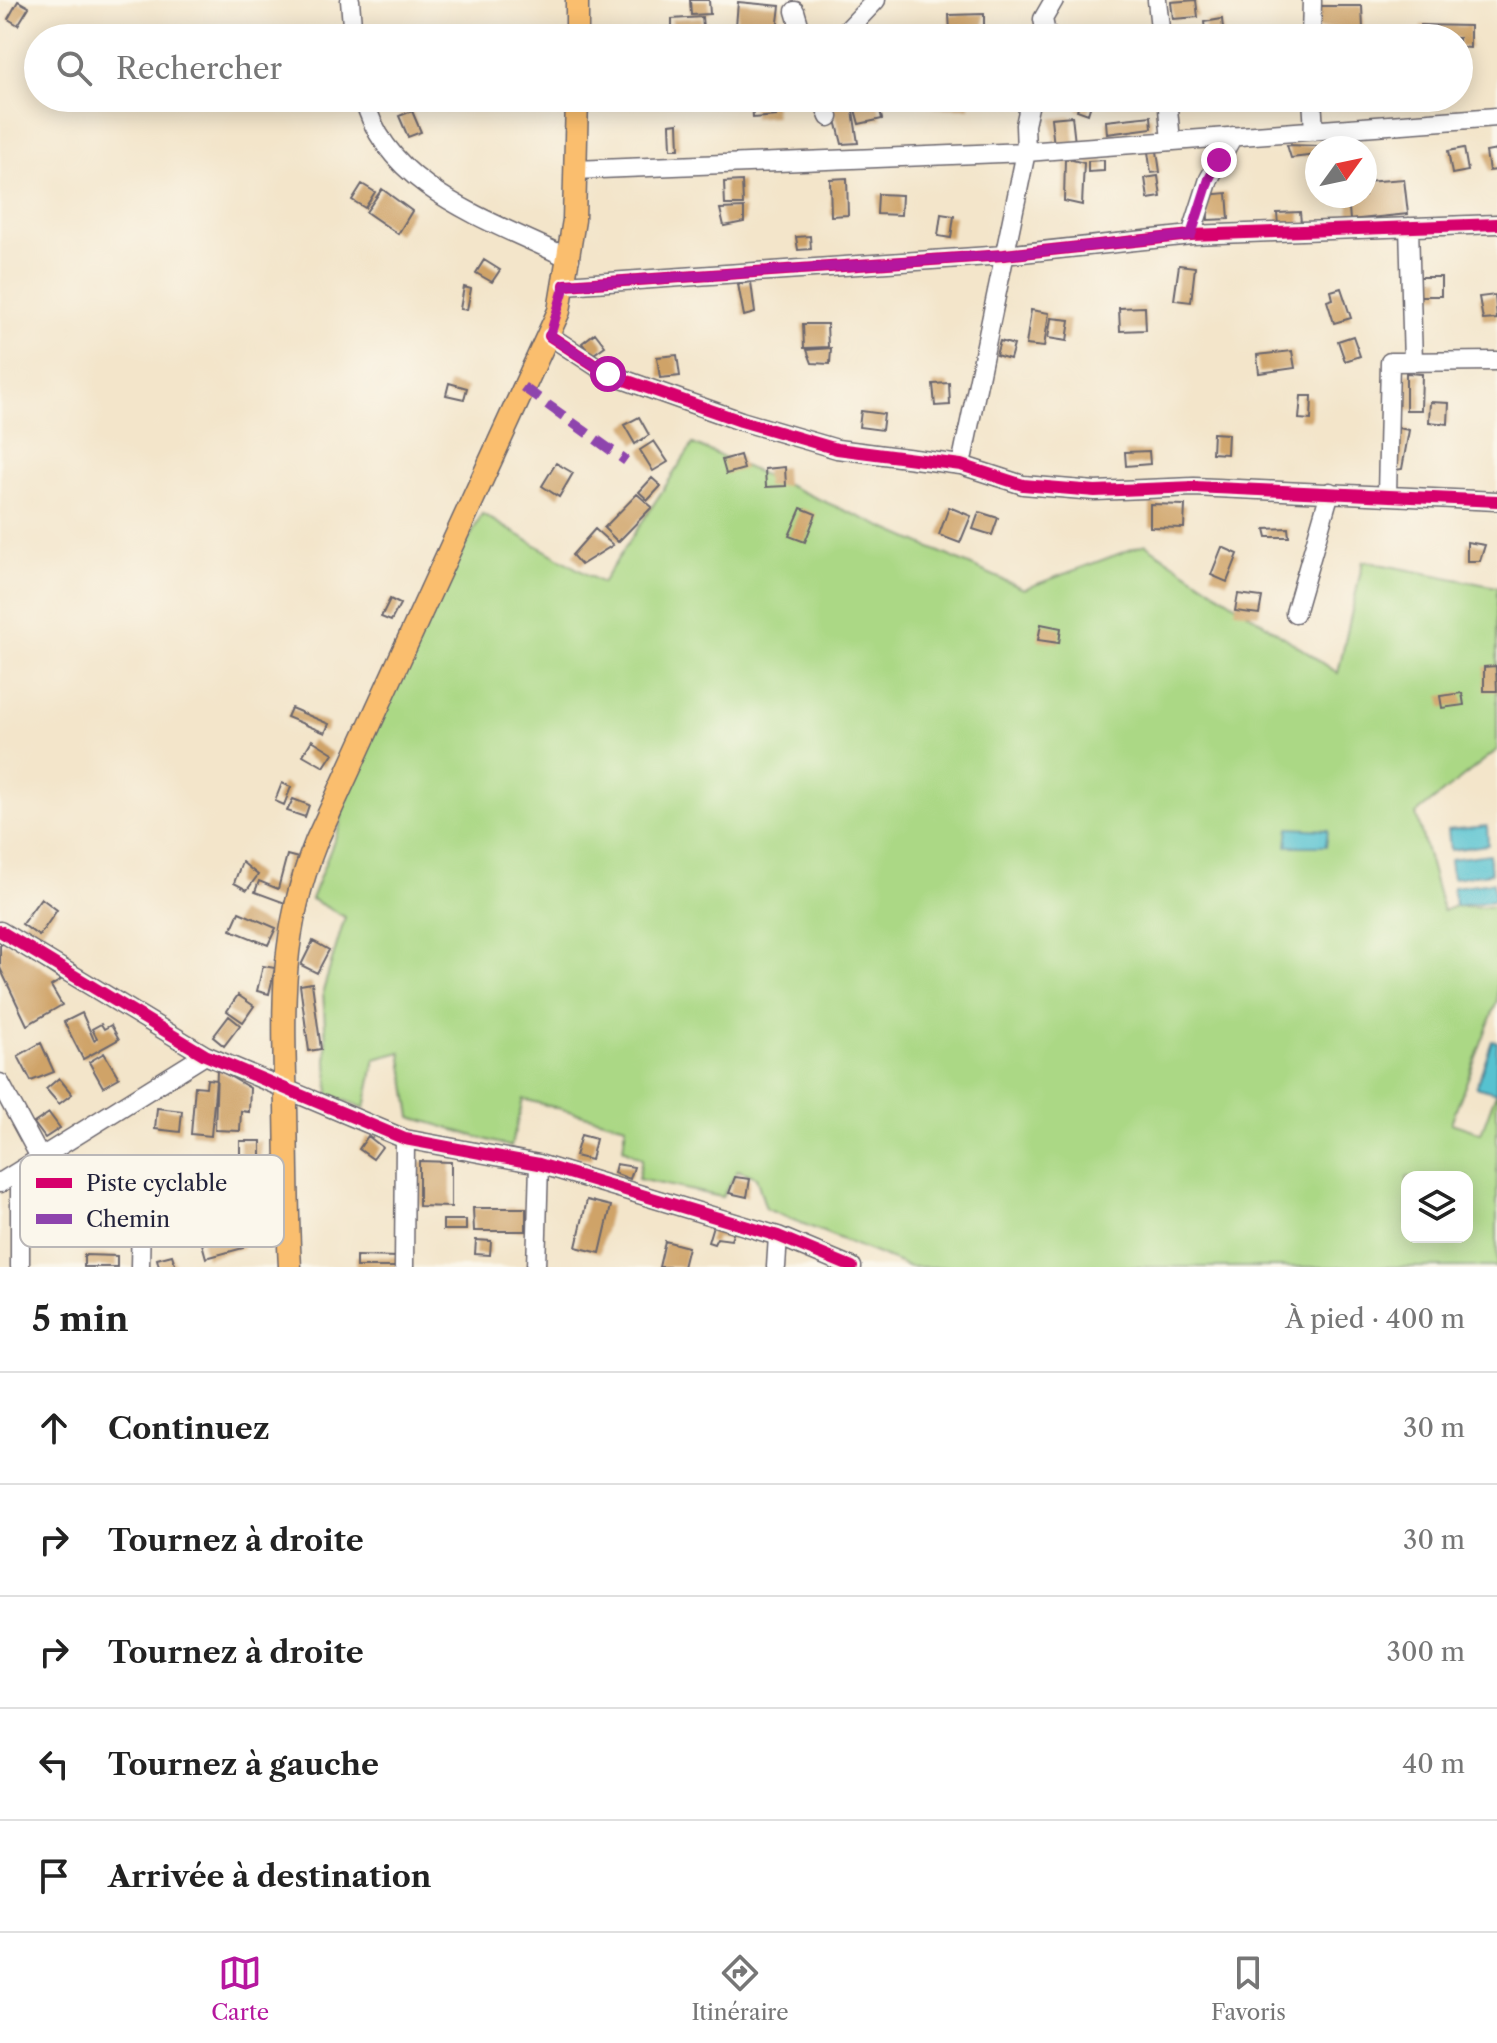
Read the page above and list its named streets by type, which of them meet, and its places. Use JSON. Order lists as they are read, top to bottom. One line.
{"legend":["Piste cyclable","Chemin"],"north":"top right","page":{"search":"Rechercher","heading":["5 min","À pied · 400 m"],"list":[["Continuez","30 m"],["Tournez à droite","30 m"],["Tournez à droite","300 m"],["Tournez à gauche","40 m"],"Arrivée à destination"],"nav":["Carte","Itinéraire","Favoris"]}}
